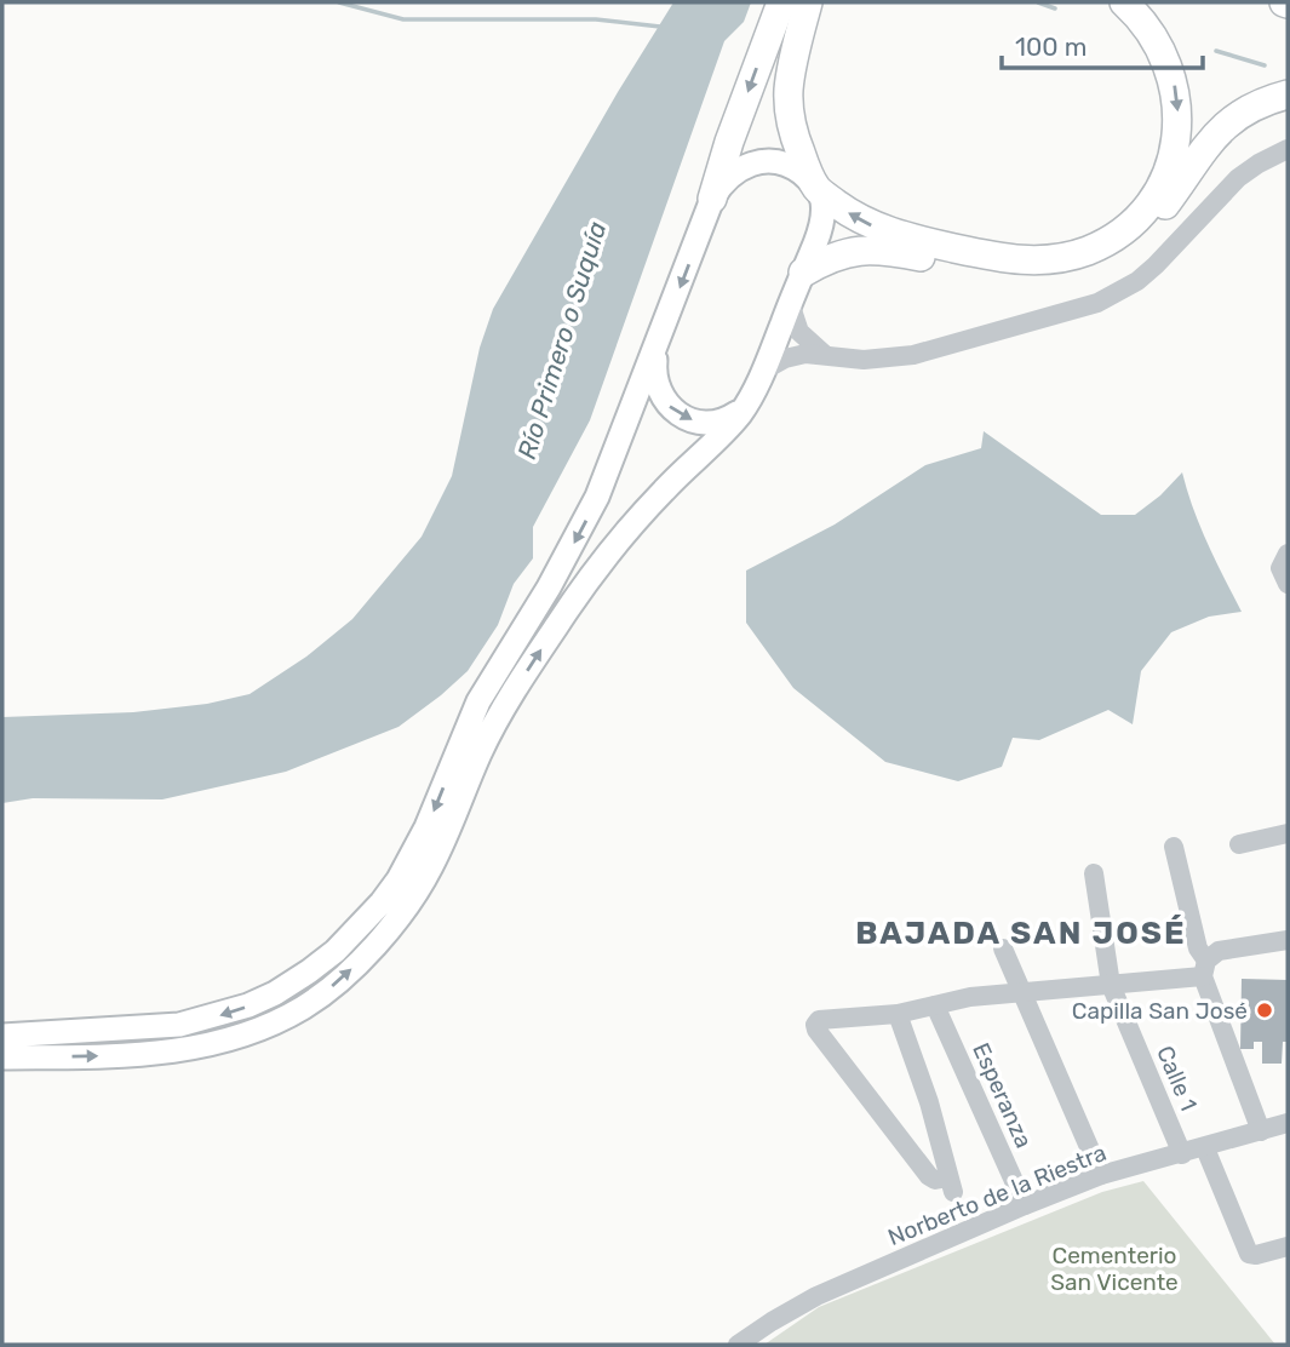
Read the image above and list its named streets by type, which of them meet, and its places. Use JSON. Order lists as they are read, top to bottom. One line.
{"streets":{"street":["Calle 1","Esperanza","Norberto de la Riestra"]},"crossings":[["Calle 1","Norberto de la Riestra"],["Esperanza","Norberto de la Riestra"]],"districts":["BAJADA SAN JOSÉ"],"water":["Río Primero o Suquía"],"parks":["Cementerio San Vicente"],"places":["Capilla San José"],"scale_bar":"100 m"}
